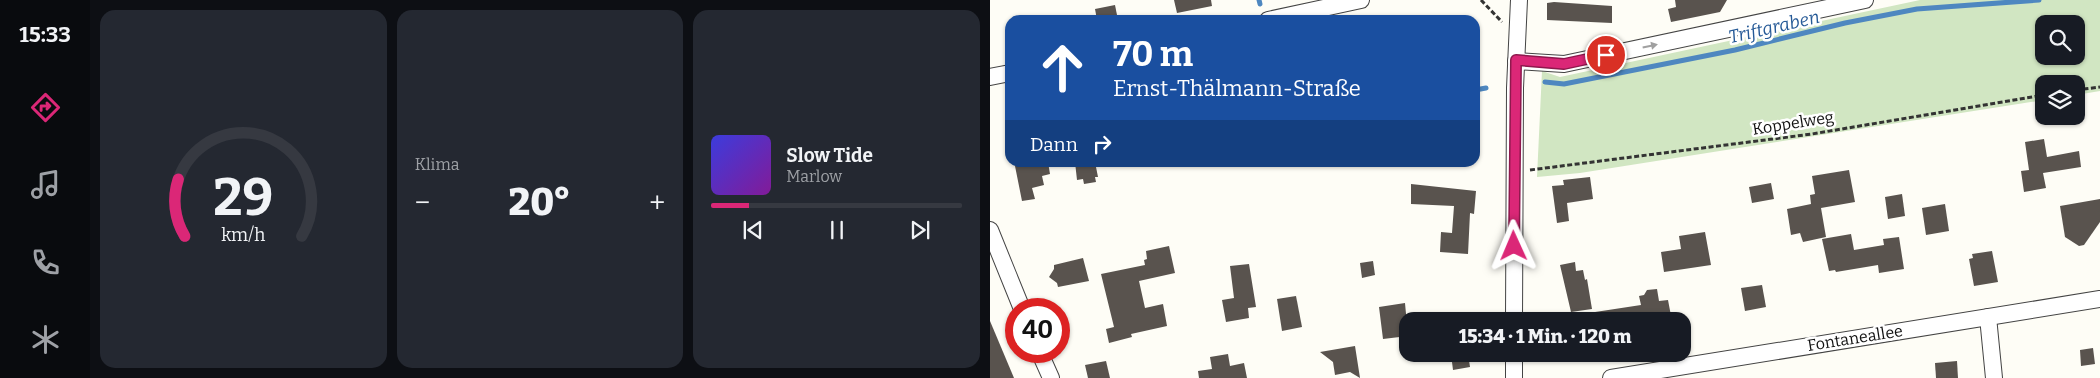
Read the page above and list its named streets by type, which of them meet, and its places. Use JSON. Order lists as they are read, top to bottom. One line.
{"streets":{"street":["Fontaneallee"],"path":["Koppelweg"]},"water":["Triftgraben"],"page":{"tabs":"15:33","tile":"Klima","turn":["70 m","Ernst-Thälmann-Straße"],"then":"Dann","song":["Slow Tide","Marlow"],"heat":["−","20°","+"],"limit":"40","trip":"15:34 · 1 Min. · 120 m","gauge":["29","km/h"]}}
